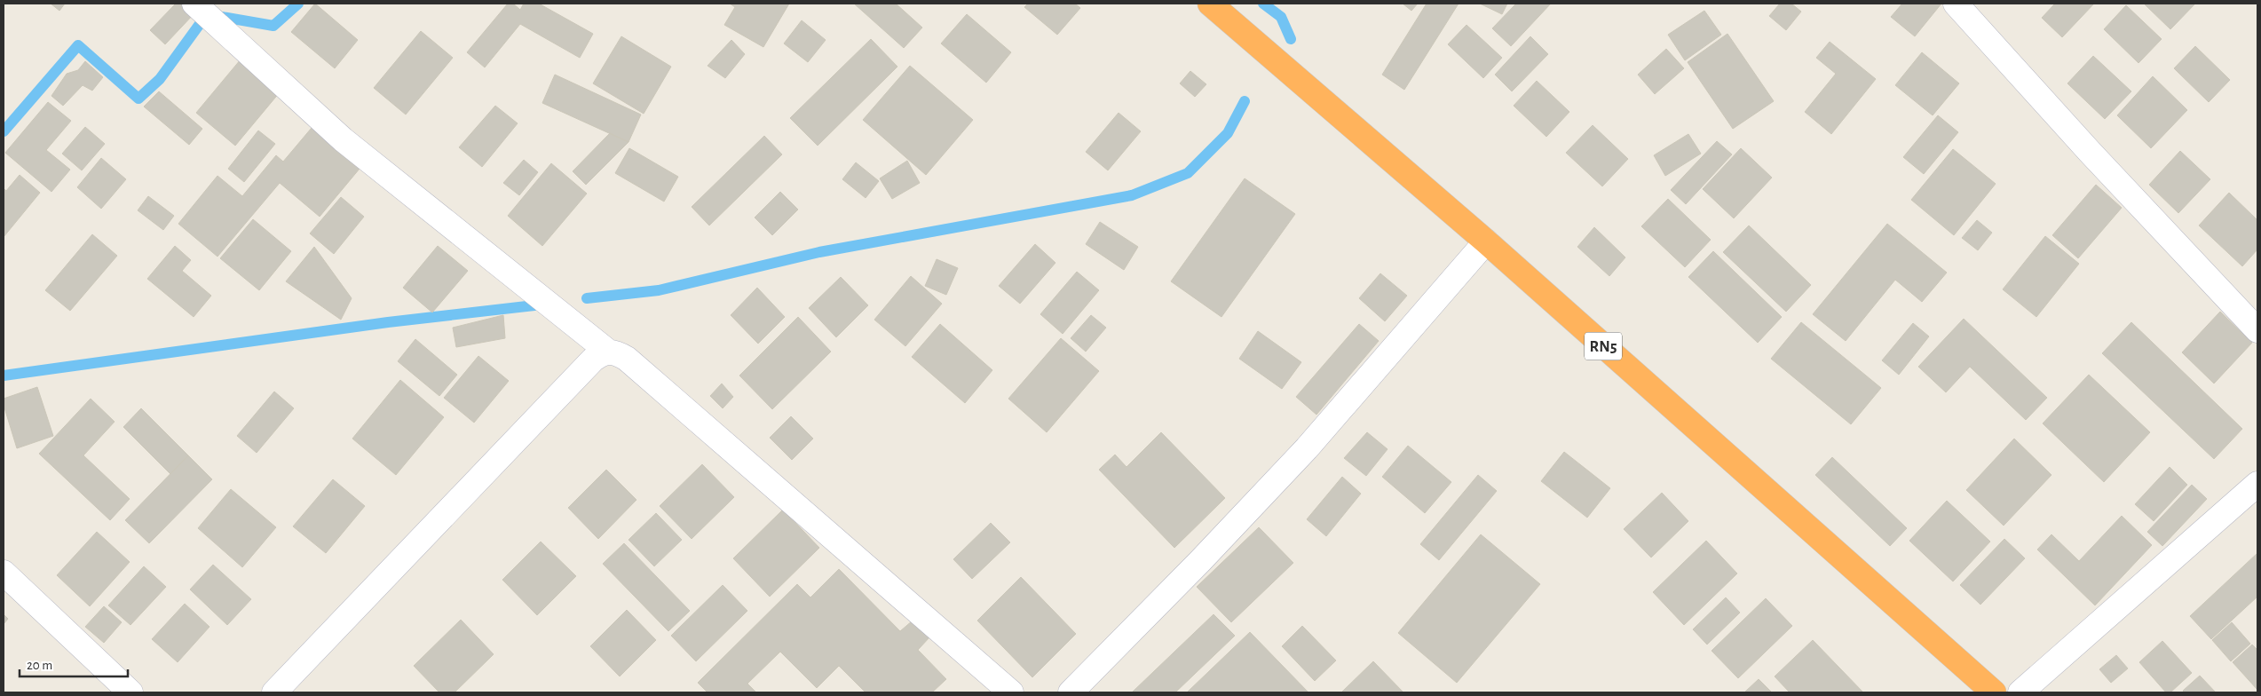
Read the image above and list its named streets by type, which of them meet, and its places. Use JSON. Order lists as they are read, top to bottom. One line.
{"streets":{"highway":["RN5"]},"scale_bar":"20 m"}
